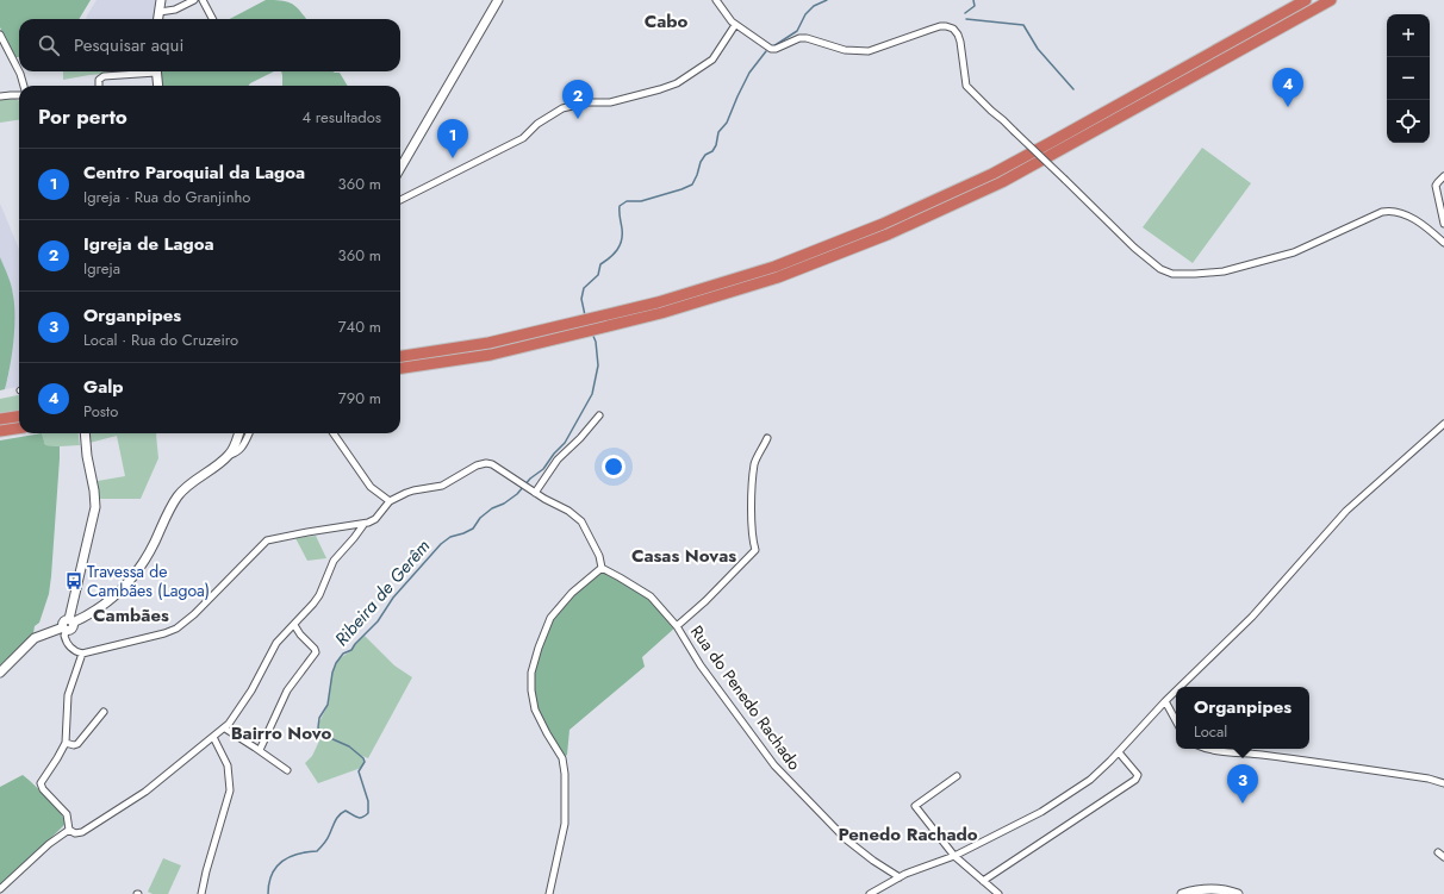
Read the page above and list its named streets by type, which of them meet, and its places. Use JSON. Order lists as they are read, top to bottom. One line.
{"streets":{"street":["Rua do Penedo Rachado"]},"districts":["Cabo","Casas Novas","Cambães","Bairro Novo","Penedo Rachado"],"water":["Ribeira de Gerêm"],"places":{"bus stop":["Travessa de Cambães (Lagoa)"]},"page":{"map_buttons":["+","−"],"search":"Pesquisar aqui","pins":["4","2","1","3"],"heading":["Por perto","4 resultados"],"list":[{"mark":"1","name":"Centro Paroquial da Lagoa","note":"Igreja · Rua do Granjinho","value":"360 m"},{"mark":"2","name":"Igreja de Lagoa","note":"Igreja","value":"360 m"},{"mark":"3","name":"Organpipes","note":"Local · Rua do Cruzeiro","value":"740 m"},{"mark":"4","name":"Galp","note":"Posto","value":"790 m"}],"popup":["Organpipes","Local"]}}
